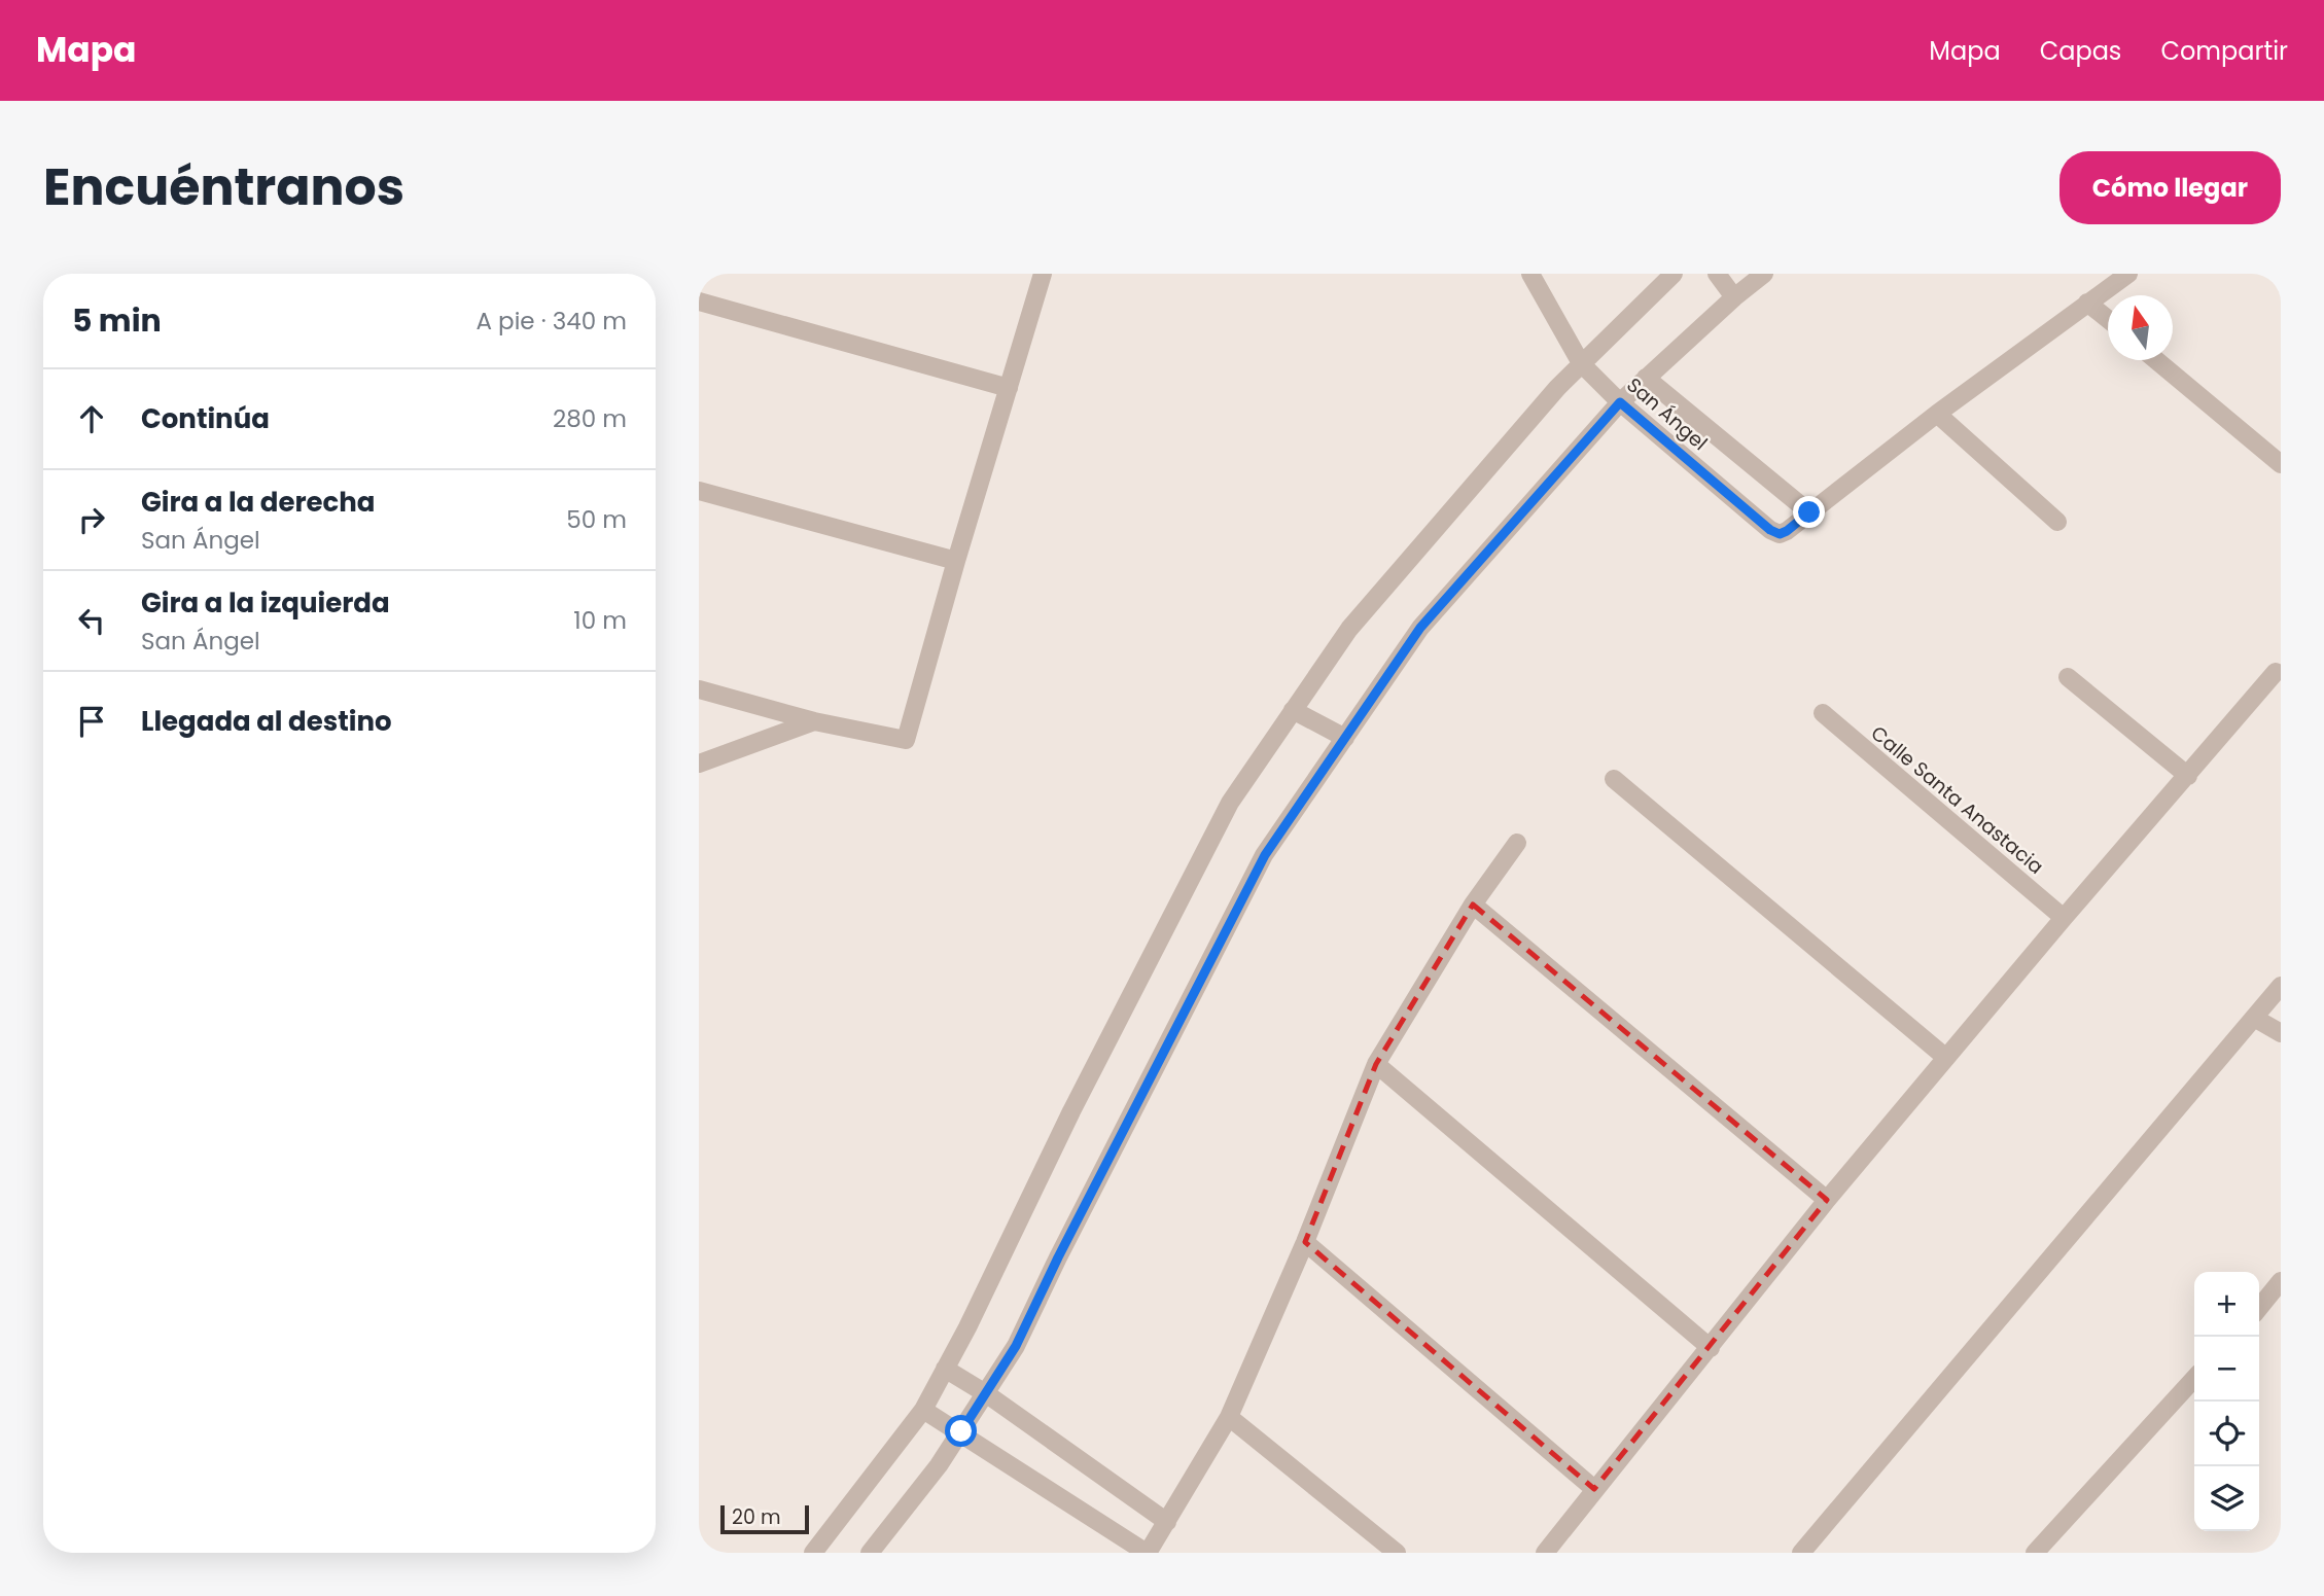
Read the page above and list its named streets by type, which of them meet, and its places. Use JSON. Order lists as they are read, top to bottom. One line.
{"streets":{"street":["San Ángel","Calle Santa Anastacia"]},"scale_bar":"20 m","north":"top","page":{"header":"Mapa","nav":["Mapa","Capas","Compartir"],"title":"Encuéntranos","buttons":"Cómo llegar","heading":["5 min","A pie · 340 m"],"list":[["Continúa","280 m"],["Gira a la derecha","San Ángel","50 m"],["Gira a la izquierda","San Ángel","10 m"],"Llegada al destino"],"map_buttons":["+","−"],"scale":"20 m"}}
